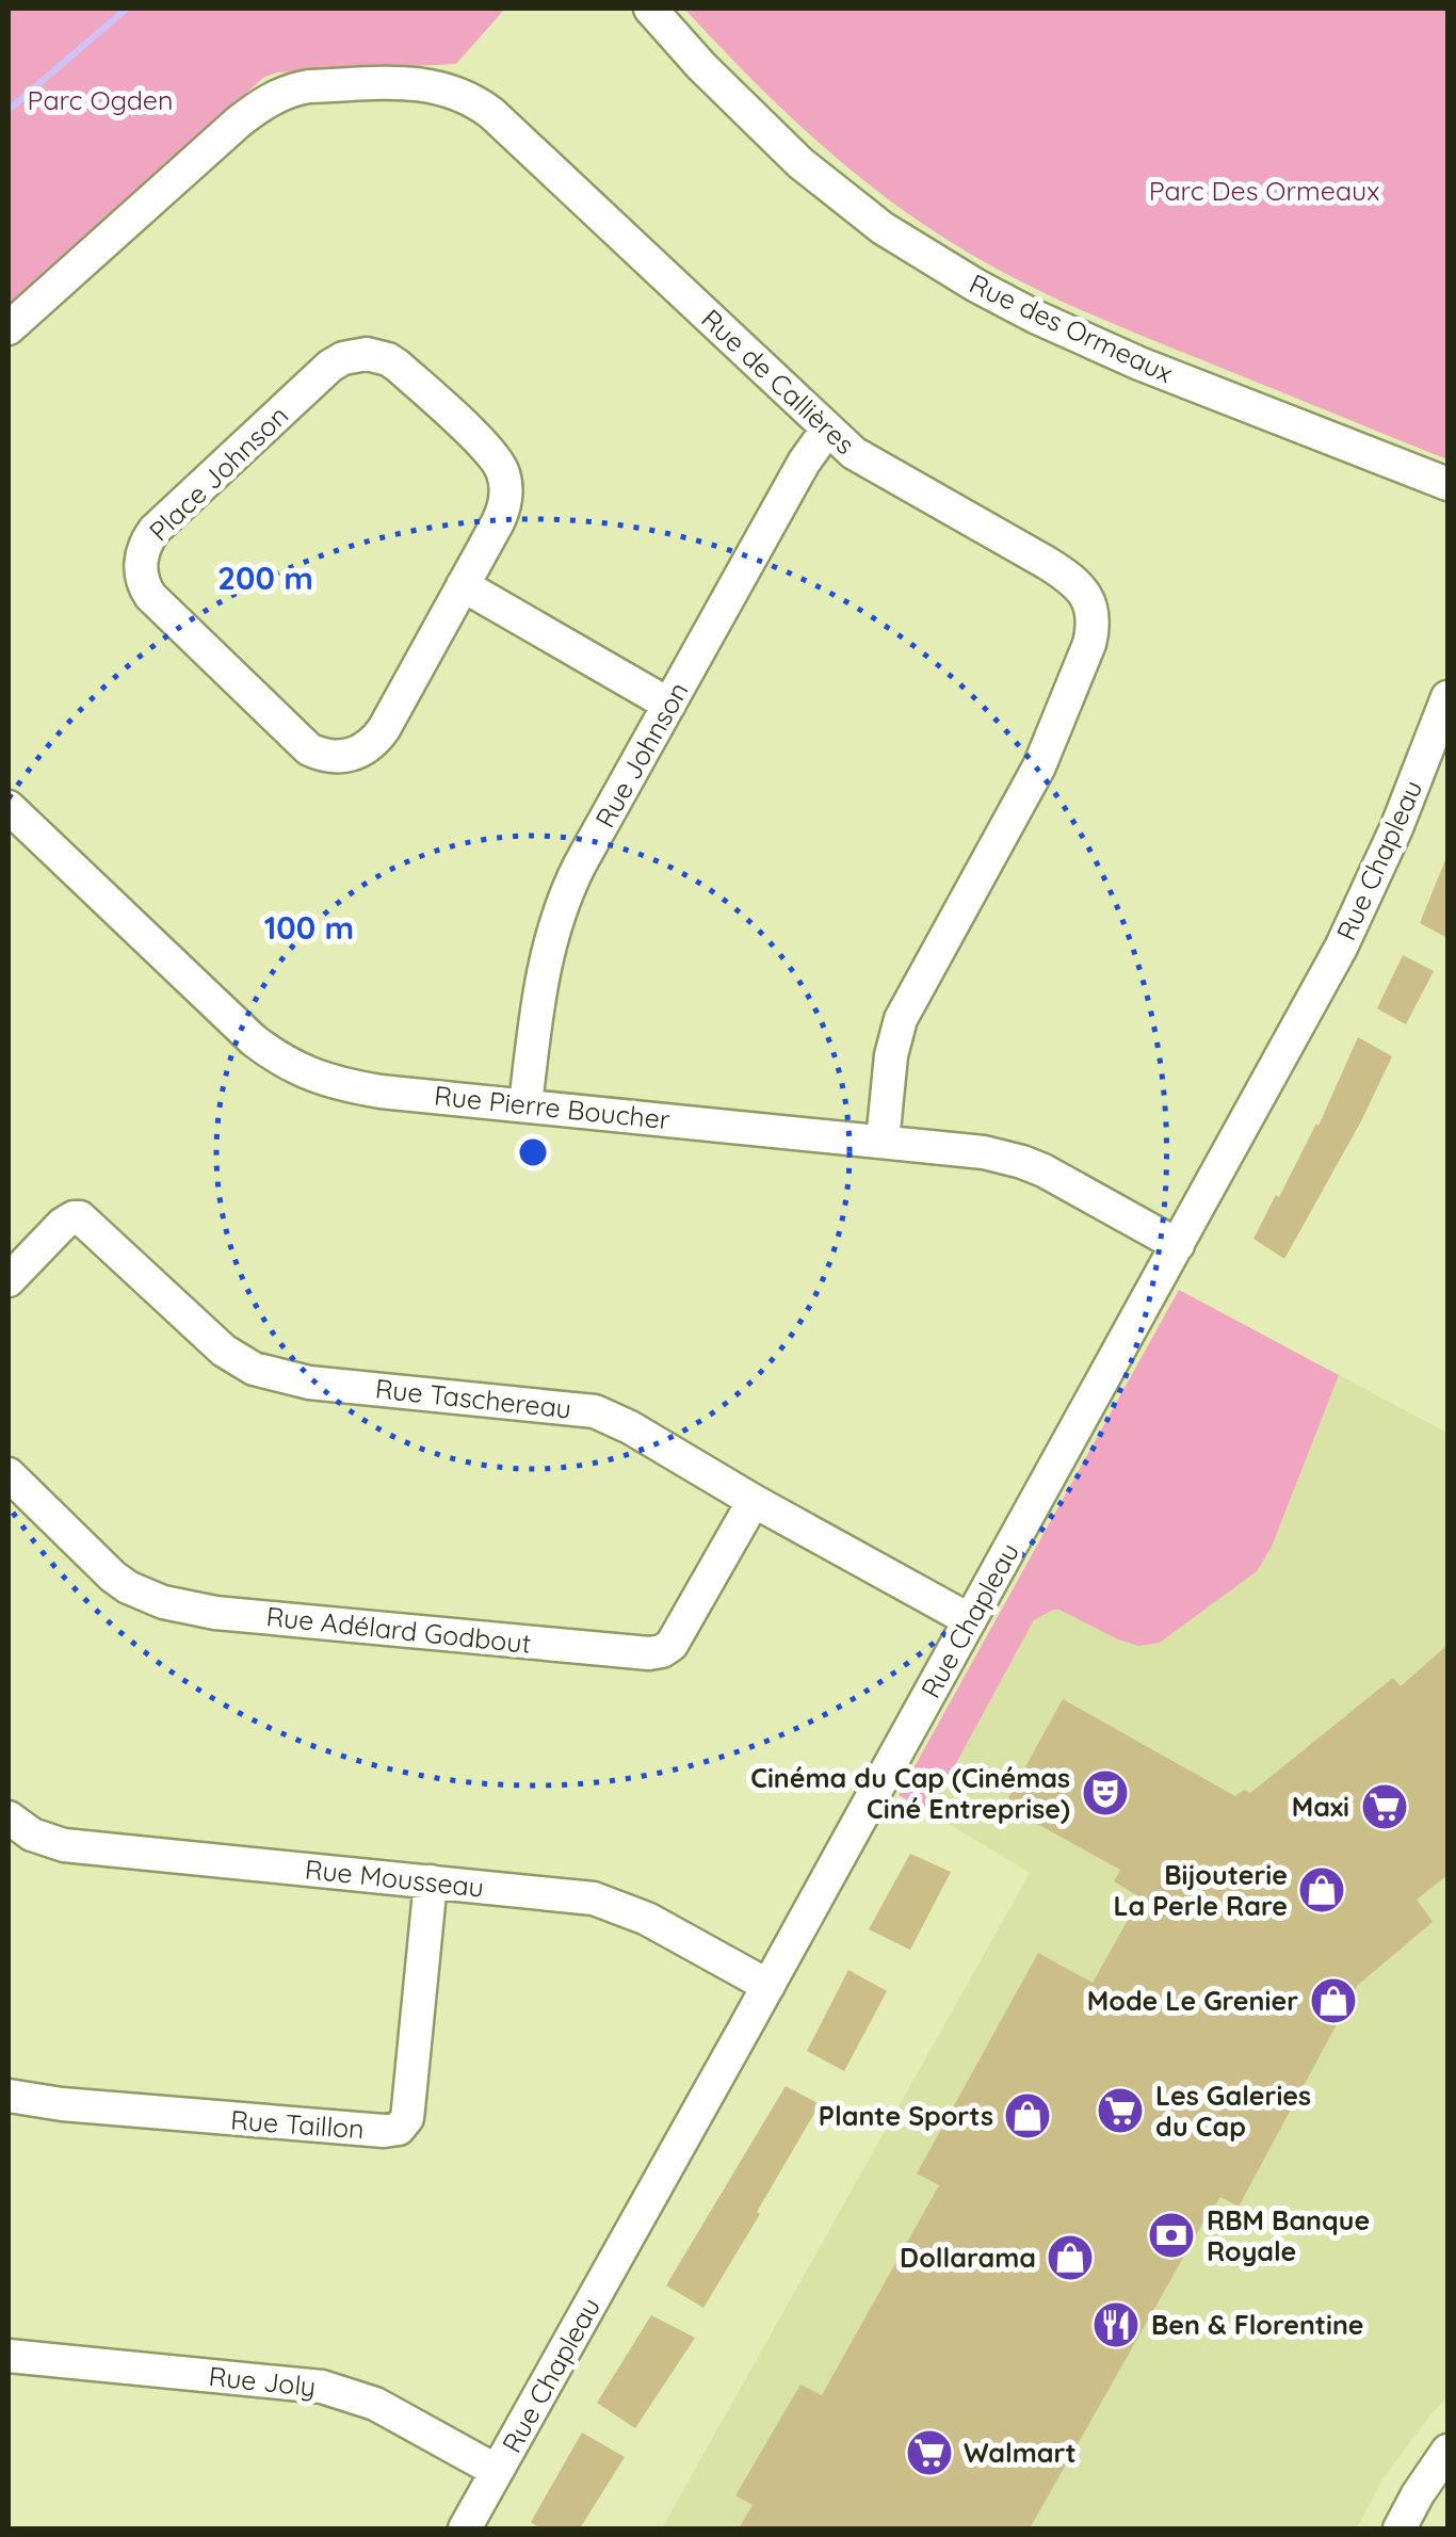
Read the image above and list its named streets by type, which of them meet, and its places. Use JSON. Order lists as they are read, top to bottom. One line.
{"streets":{"street":["Rue des Ormeaux","Rue de Callières","Place Johnson","Rue Johnson","Rue Chapleau","Rue Pierre Boucher","Rue Taschereau","Rue Adélard Godbout","Rue Mousseau","Rue Taillon","Rue Joly"]},"crossings":[["Rue de Callières","Rue Johnson"],["Rue de Callières","Rue Pierre Boucher"],["Rue Johnson","Rue Pierre Boucher"],["Rue Chapleau","Rue Pierre Boucher"],["Rue Chapleau","Rue Taschereau"],["Rue Chapleau","Rue Mousseau"],["Rue Chapleau","Rue Joly"],["Rue Taschereau","Rue Adélard Godbout"],["Rue Mousseau","Rue Taillon"]],"parks":["Parc Ogden","Parc Des Ormeaux"],"places":{"theatre":["Cinéma du Cap (Cinémas Ciné Entreprise)"],"supermarket":["Maxi","Les Galeries du Cap","Walmart"],"shop":["Bijouterie La Perle Rare","Mode Le Grenier","Plante Sports","Dollarama"],"bank":["RBM Banque Royale"],"restaurant":["Ben & Florentine"]},"rings":["200 m","100 m"]}
